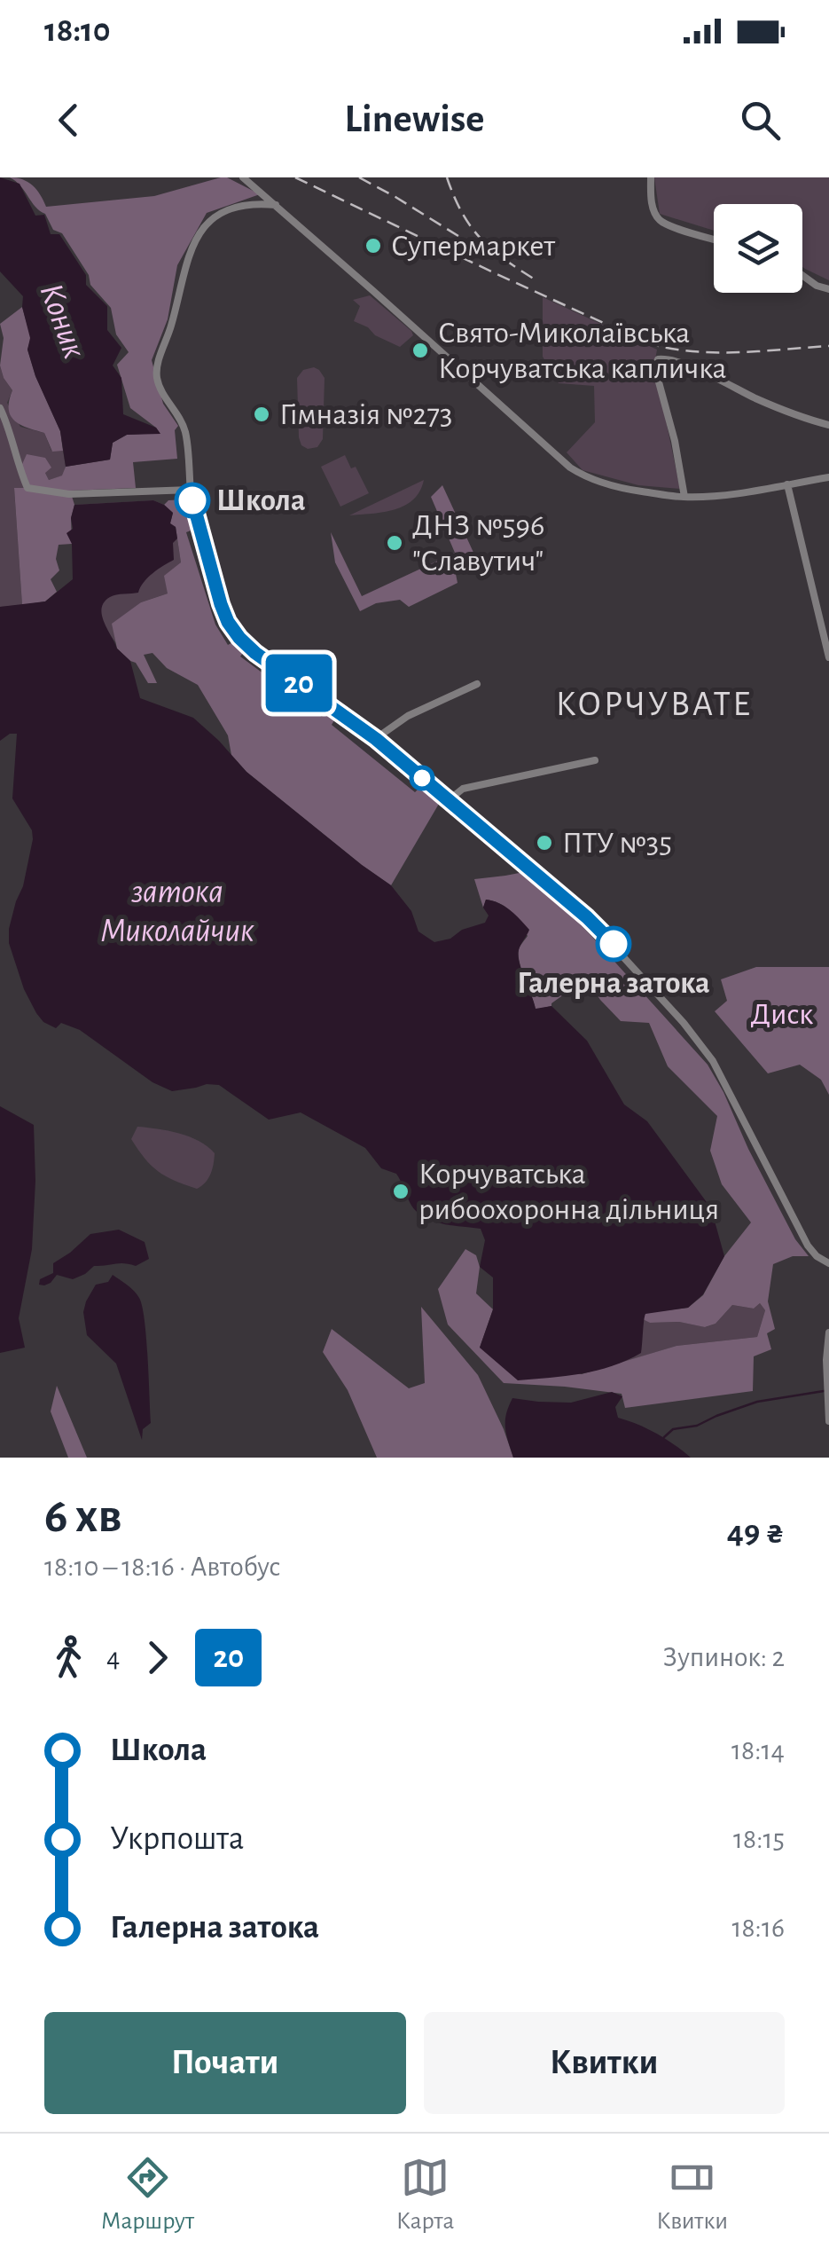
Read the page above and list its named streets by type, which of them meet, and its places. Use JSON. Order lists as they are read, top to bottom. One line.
{"districts":["КОРЧУВАТЕ"],"water":["Коник","затока Миколайчик"],"parks":["Диск"],"places":["Супермаркет","Свято-Миколаївська Корчуватська капличка","Гімназія №273","Школа","ДНЗ №596 \"Славутич\"","ПТУ №35","Галерна затока","Корчуватська рибоохоронна дільниця"],"lines":["bus line 20"],"page":{"status":"18:10","header":"Linewise","on_map":"20","heading":["6 хв","18:10 – 18:16 · Автобус","49 ₴"],"legs":["4","20","Зупинок: 2"],"list":[{"name":"Школа","value":"18:14"},{"name":"Укрпошта","value":"18:15"},{"name":"Галерна затока","value":"18:16"}],"buttons":["Почати","Квитки"],"tabs":["Маршрут","Карта","Квитки"]}}
